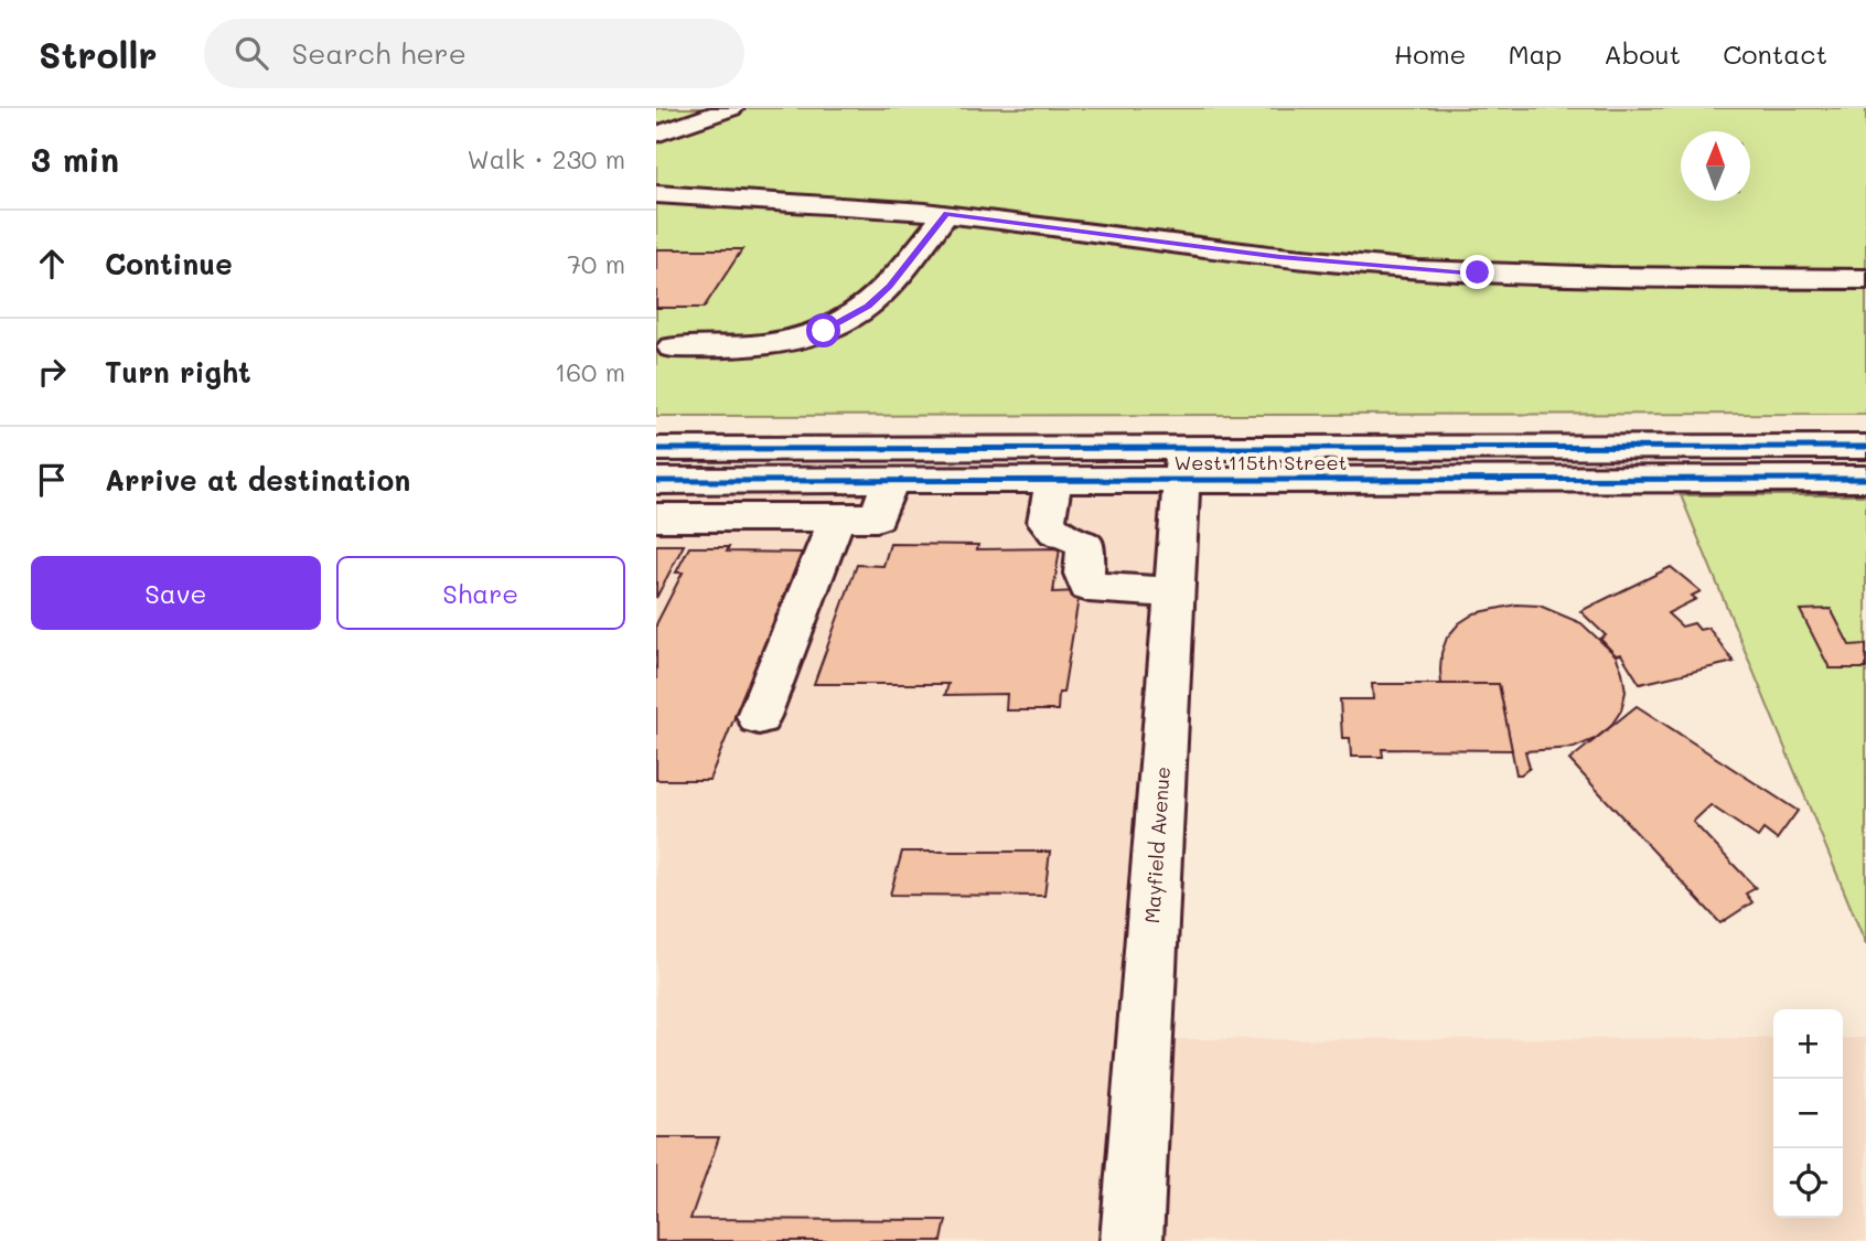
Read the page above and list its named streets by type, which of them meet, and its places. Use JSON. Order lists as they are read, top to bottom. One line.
{"streets":{"street":["West 115th Street","Mayfield Avenue"]},"crossings":[["West 115th Street","Mayfield Avenue"]],"north":"top","page":{"header":"Strollr","search":"Search here","nav":["Home","Map","About","Contact"],"heading":["3 min","Walk · 230 m"],"list":[["Continue","70 m"],["Turn right","160 m"],"Arrive at destination"],"buttons":["Save","Share"],"map_buttons":["+","−"]}}
